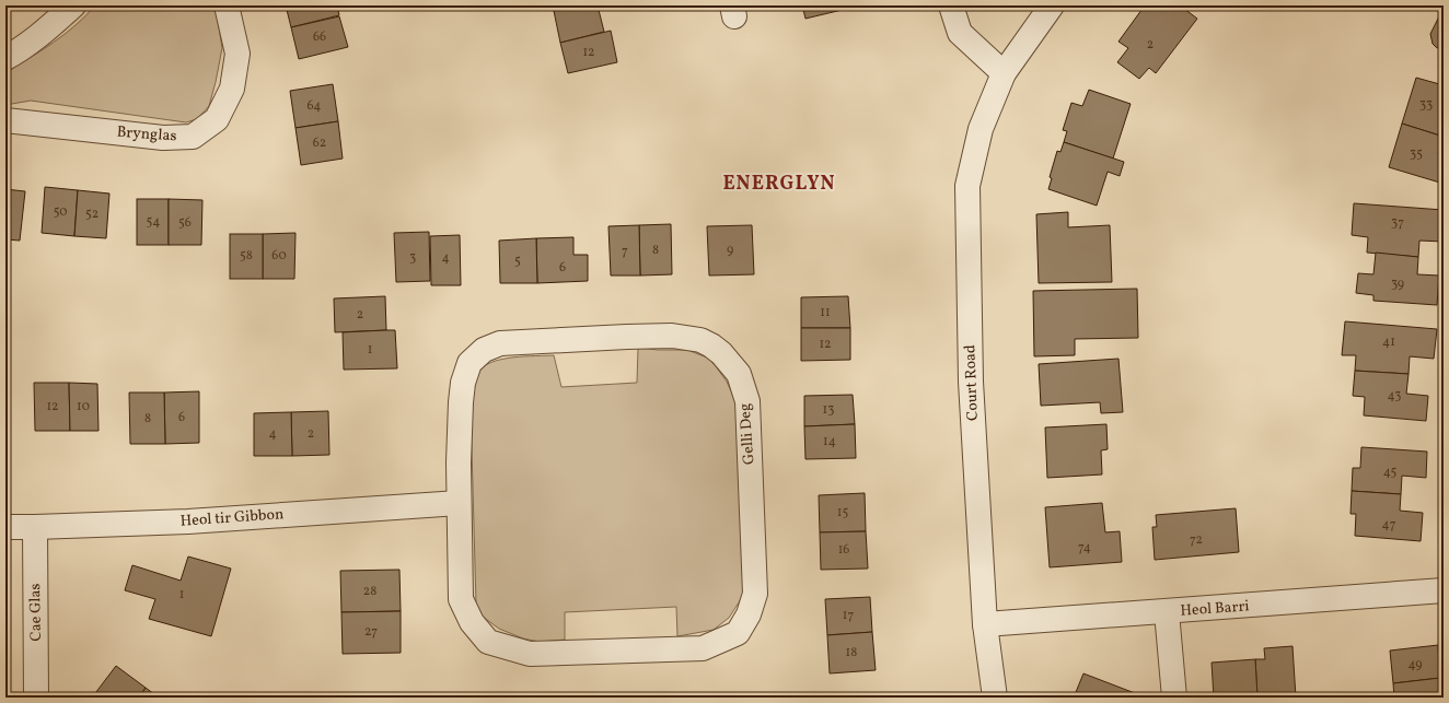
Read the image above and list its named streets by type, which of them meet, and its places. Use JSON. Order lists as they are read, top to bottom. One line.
{"streets":{"street":["Brynglas","Court Road","Gelli Deg","Heol tir Gibbon","Heol Barri","Cae Glas"]},"crossings":[["Court Road","Heol Barri"],["Gelli Deg","Heol tir Gibbon"],["Heol tir Gibbon","Cae Glas"]],"districts":["ENERGLYN"],"house_numbers":["66","2","12","33","64","62","35","50","52","54","56","37","8","9","7","58","60","3","4","5","6","39","11","2","41","12","1","43","12","10","13","6","8","4","2","14","45","15","47","72","74","16","28","1","17","27","18","49"]}
